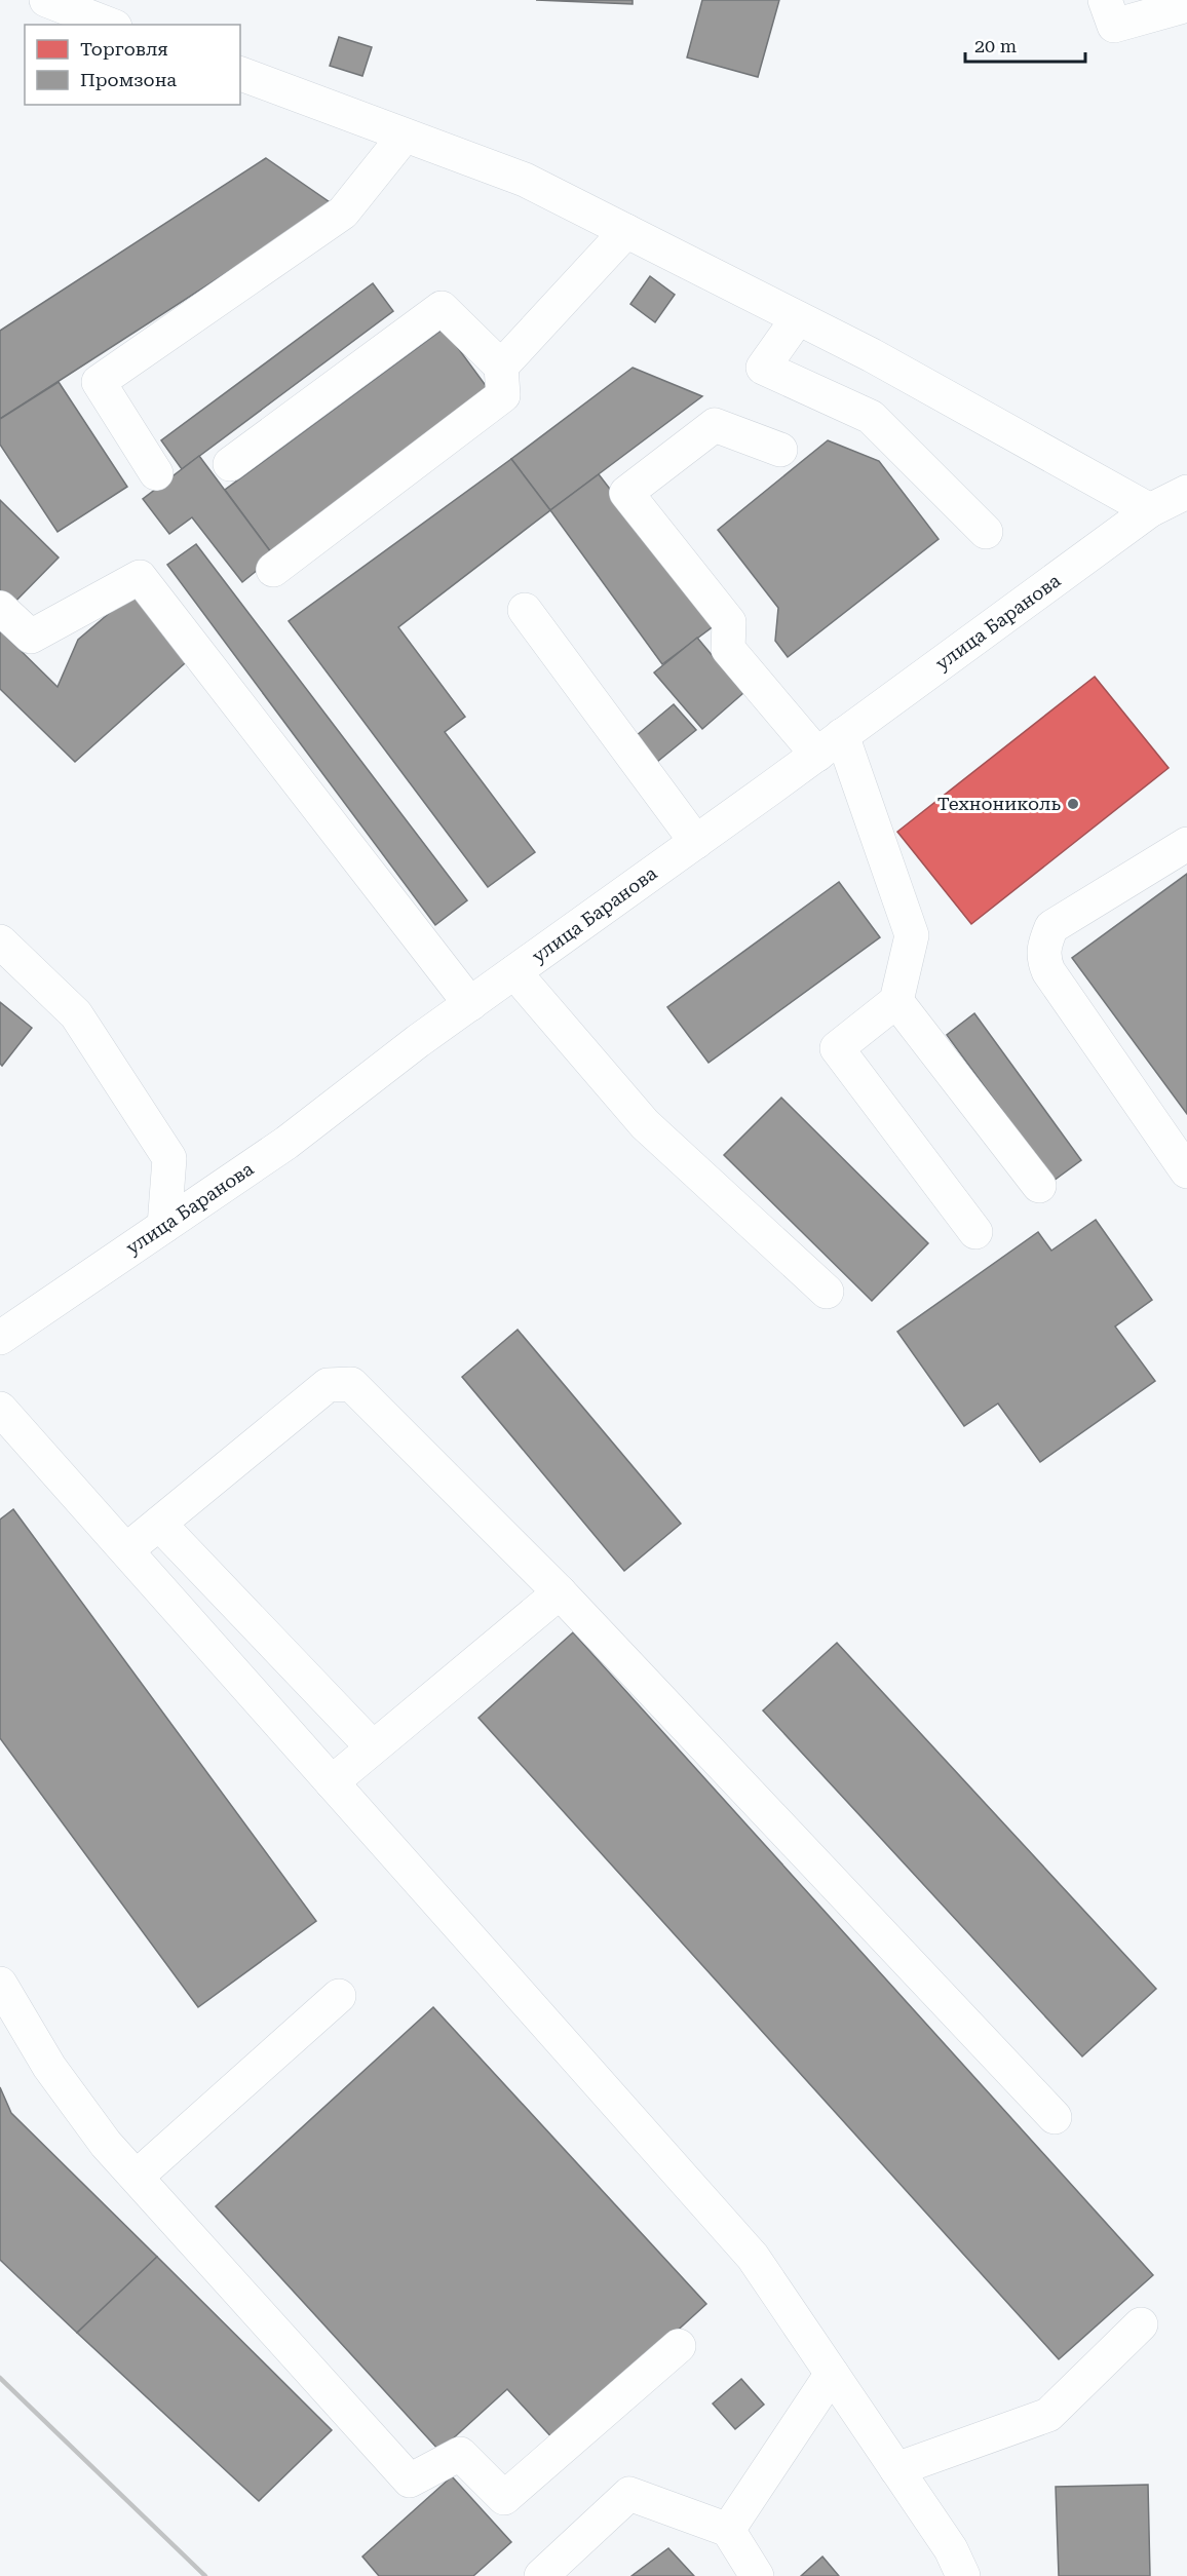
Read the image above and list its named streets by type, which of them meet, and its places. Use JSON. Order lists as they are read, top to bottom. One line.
{"streets":{"street":["улица Баранова"]},"places":["Технониколь"],"legend":["Торговля","Промзона"],"scale_bar":"20 m"}
